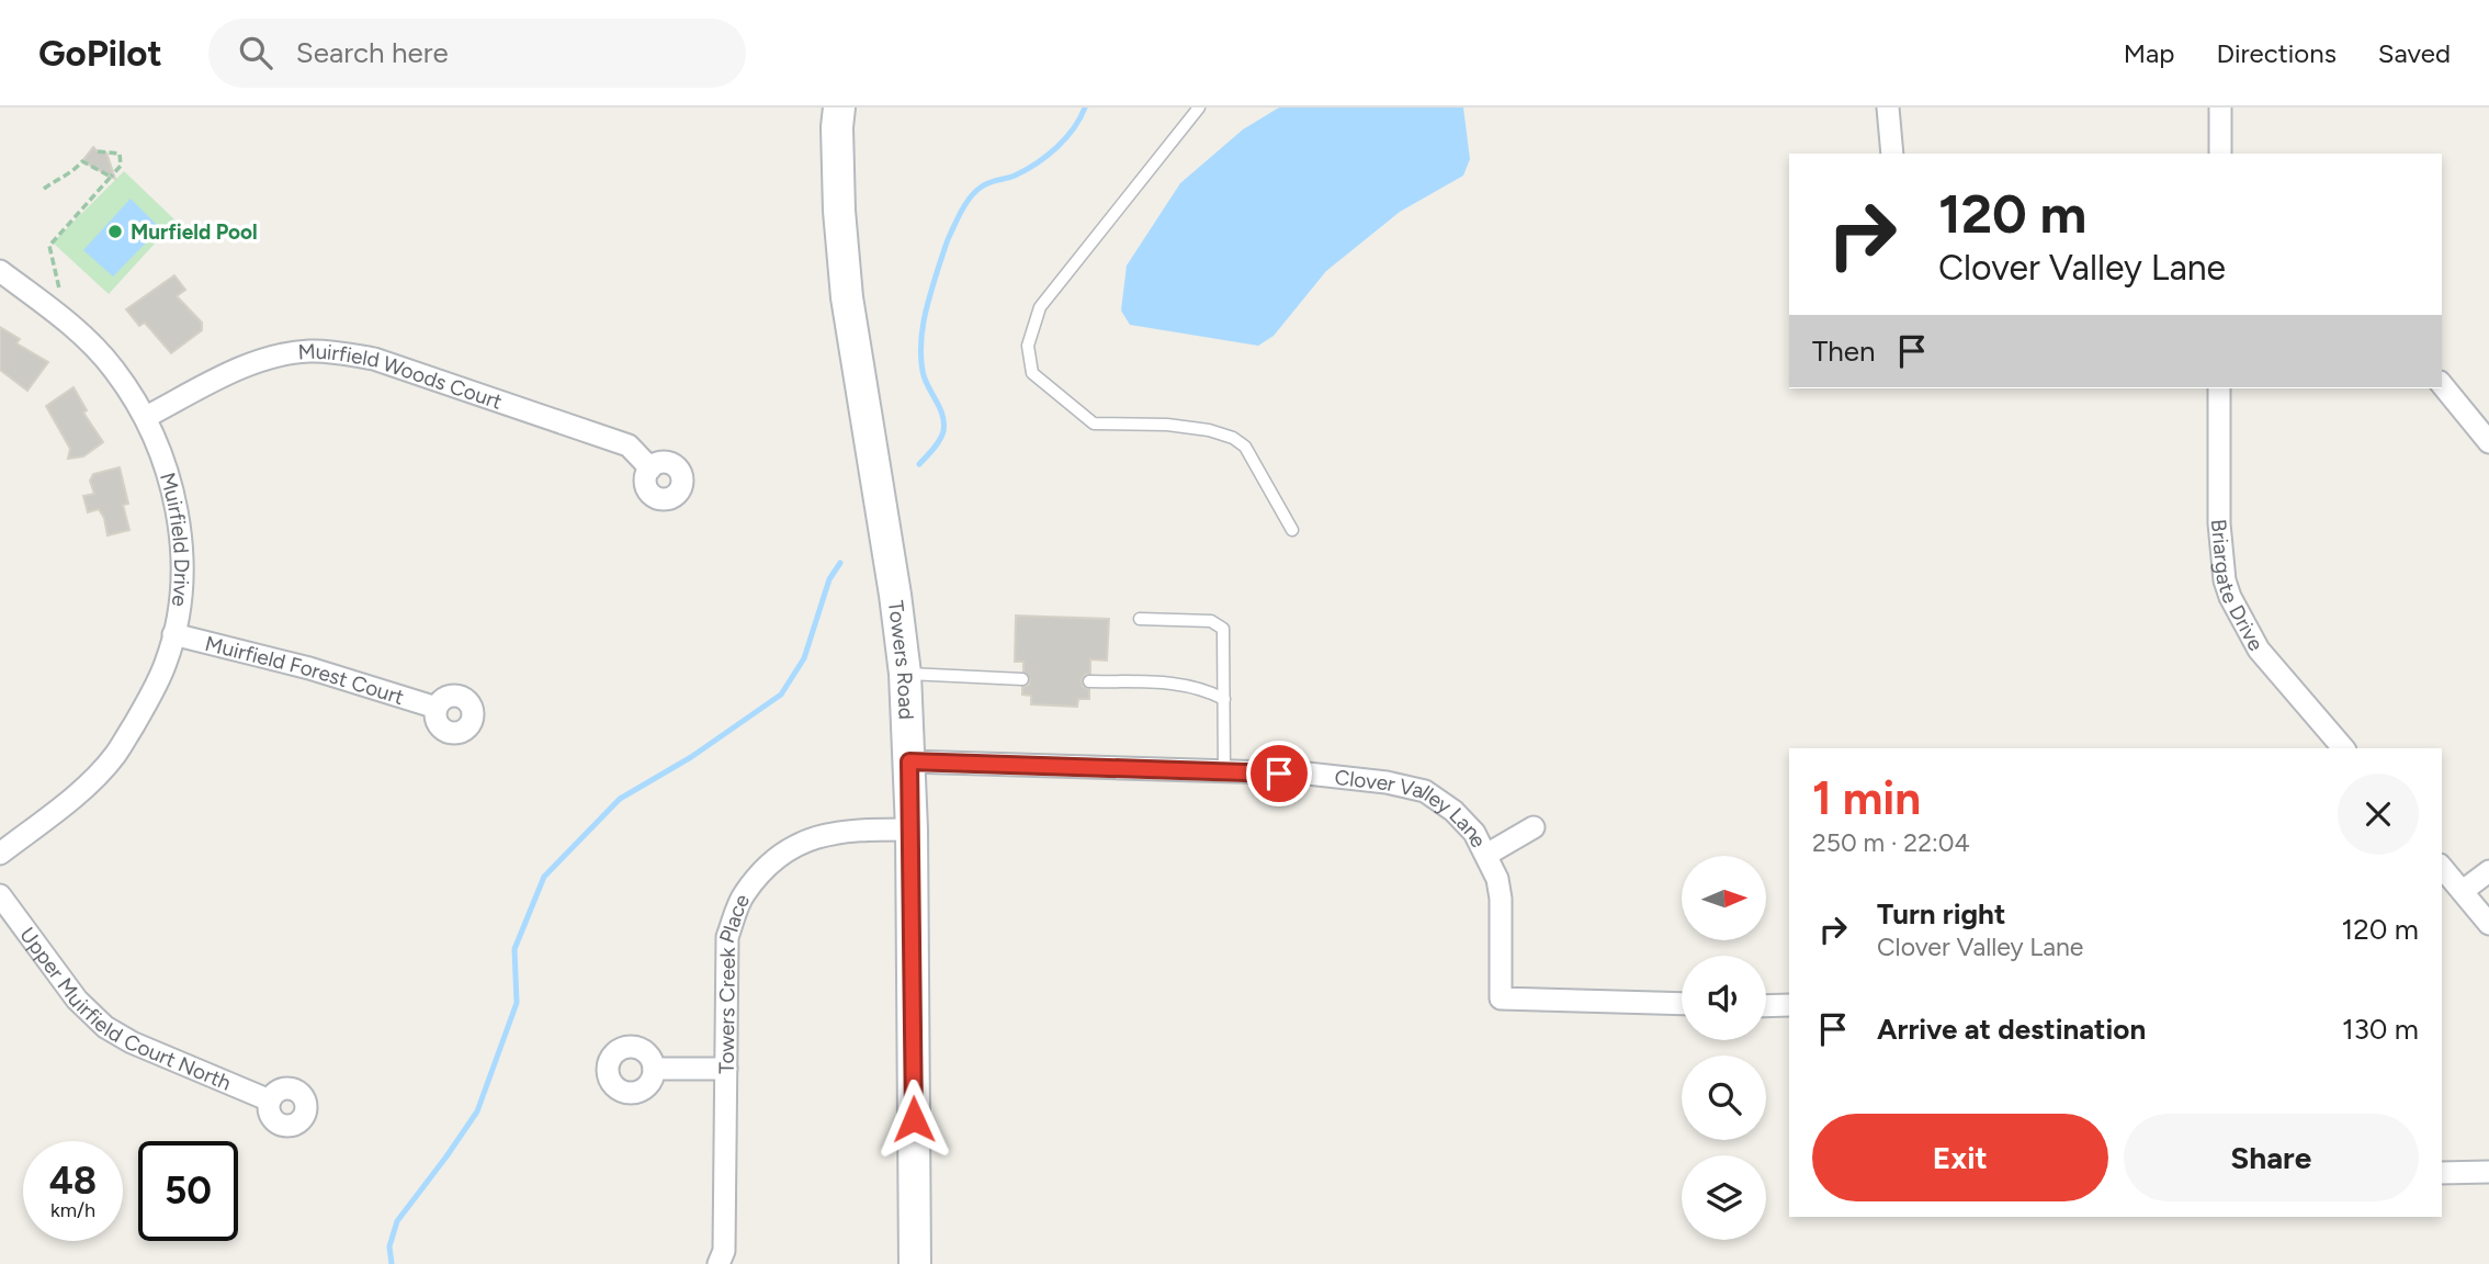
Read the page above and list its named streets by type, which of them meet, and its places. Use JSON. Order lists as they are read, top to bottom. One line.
{"streets":{"main road":["Towers Road"],"street":["Muirfield Woods Court","Muirfield Drive","Briargate Drive","Muirfield Forest Court","Clover Valley Lane","Towers Creek Place","Upper Muirfield Court North"]},"crossings":[["Muirfield Woods Court","Muirfield Drive"],["Muirfield Drive","Muirfield Forest Court"],["Towers Road","Clover Valley Lane"],["Towers Road","Towers Creek Place"]],"places":["Murfield Pool"],"north":"right","page":{"header":"GoPilot","search":"Search here","nav":["Map","Directions","Saved"],"turn":["120 m","Clover Valley Lane"],"then":"Then","heading":["1 min","250 m · 22:04"],"list":[{"name":"Turn right","note":"Clover Valley Lane","value":"120 m"},{"name":"Arrive at destination","value":"130 m"}],"buttons":["Exit","Share"],"speed":"48 km/h","limit":"50"}}
